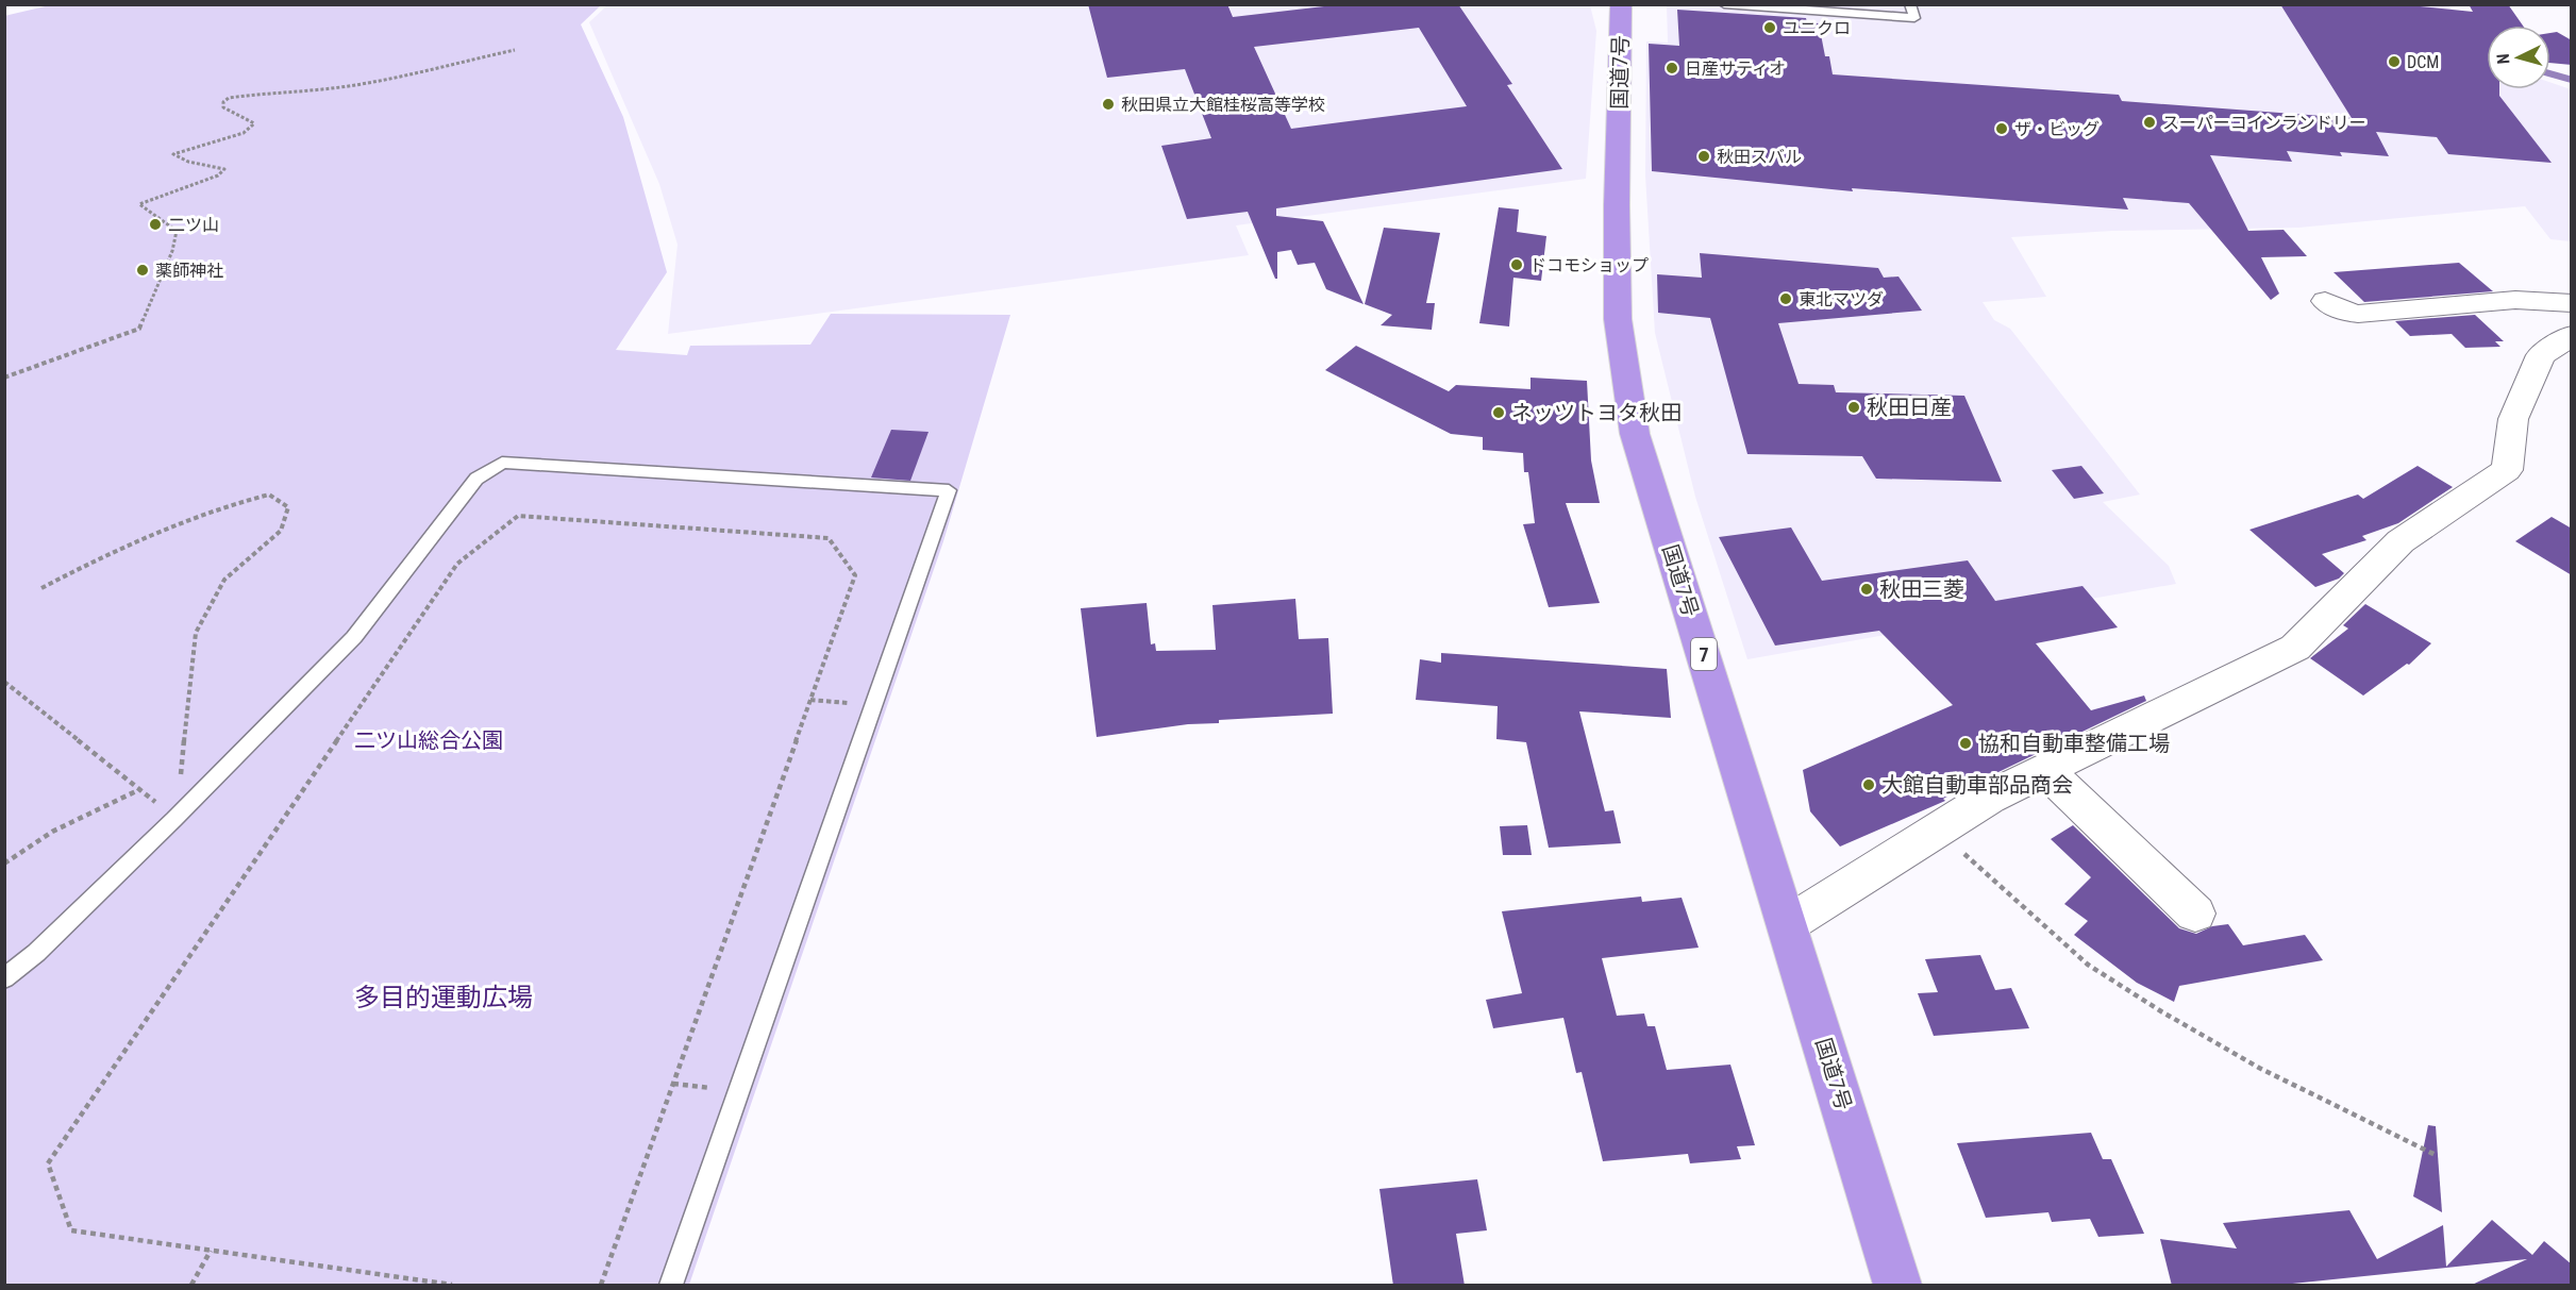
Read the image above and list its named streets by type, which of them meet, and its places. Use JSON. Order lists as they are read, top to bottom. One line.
{"streets":{"highway":["国道7号","7"]},"parks":["二ツ山総合公園","多目的運動広場"],"places":["ユニクロ","DCM","日産サティオ","秋田県立大館桂桜高等学校","スーパーコインランドリー","ザ・ビッグ","秋田スバル","二ツ山","ドコモショップ","薬師神社","東北マツダ","秋田日産","ネッツトヨタ秋田","秋田三菱","協和自動車整備工場","大館自動車部品商会"],"north":"left"}
